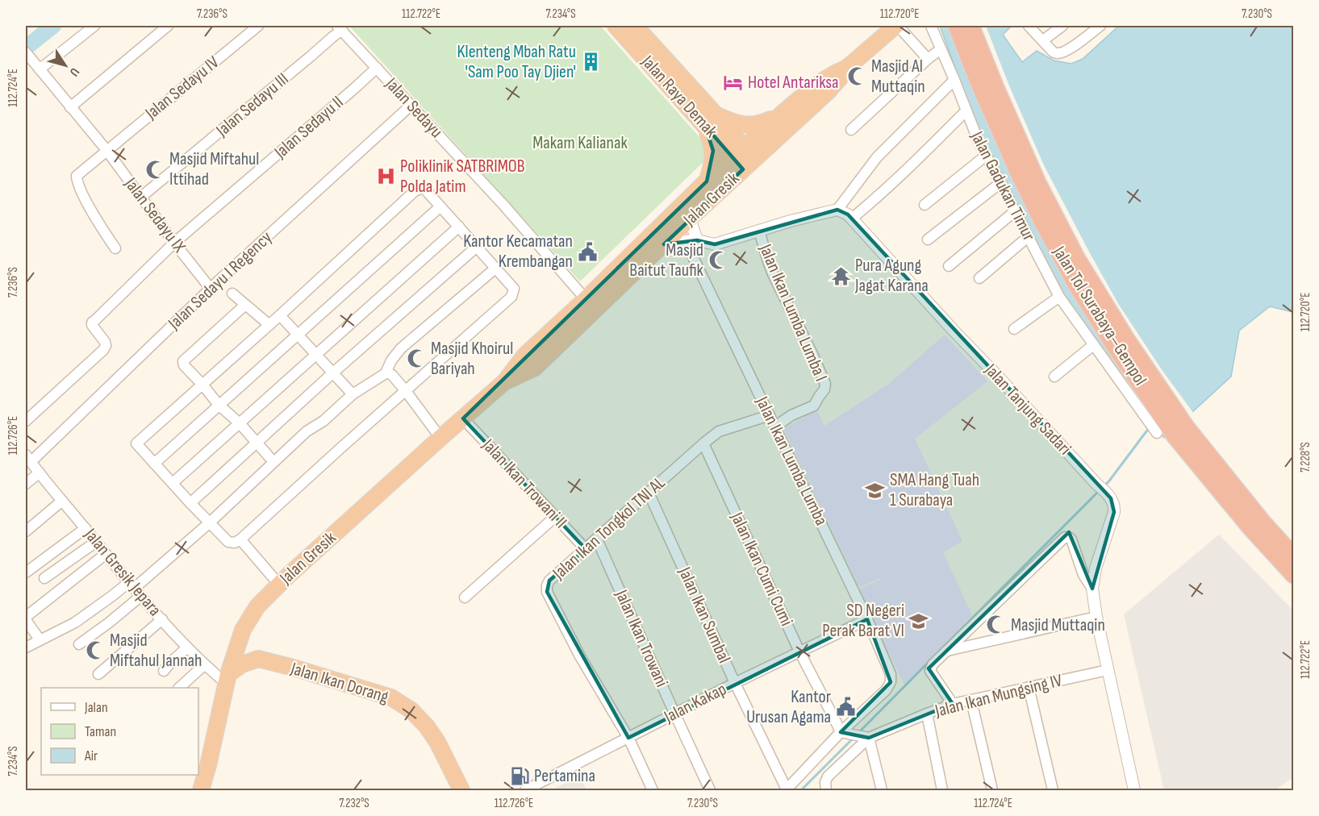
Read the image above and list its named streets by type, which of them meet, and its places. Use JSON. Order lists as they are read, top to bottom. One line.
{"streets":{"highway":["Jalan Raya Demak","Jalan Gresik","Jalan Tol Surabaya–Gempol","Jalan Ikan Dorang"],"street":["Jalan Sedayu IV","Jalan Sedayu III","Jalan Sedayu","Jalan Sedayu II","Jalan Gadukan Timur","Jalan Sedayu IX","Jalan Sedayu I Regency","Jalan Ikan Lumba Lumba I","Jalan Tanjung Sadari","Jalan Ikan Lumba Lumba","Jalan Ikan Trowani II","Jalan Ikan Tongkol TNI AL","Jalan Ikan Cumi Cumi","Jalan Gresik Jepara","Jalan Ikan Sumbal","Jalan Ikan Trowani","Jalan Ikan Mungsing IV","Jalan Kakap"]},"crossings":[["Jalan Sedayu IV","Jalan Sedayu IX"],["Jalan Raya Demak","Jalan Gresik"],["Jalan Sedayu III","Jalan Sedayu"],["Jalan Sedayu III","Jalan Sedayu IX"],["Jalan Sedayu","Jalan Sedayu II"],["Jalan Sedayu","Jalan Gresik"],["Jalan Sedayu","Jalan Sedayu I Regency"],["Jalan Sedayu II","Jalan Sedayu IX"],["Jalan Gresik","Jalan Ikan Trowani II"],["Jalan Gresik","Jalan Gresik Jepara"],["Jalan Sedayu IX","Jalan Sedayu I Regency"],["Jalan Sedayu I Regency","Jalan Gresik Jepara"],["Jalan Ikan Lumba Lumba I","Jalan Ikan Lumba Lumba"],["Jalan Tanjung Sadari","Jalan Ikan Mungsing IV"],["Jalan Ikan Lumba Lumba","Jalan Ikan Tongkol TNI AL"],["Jalan Ikan Lumba Lumba","Jalan Ikan Cumi Cumi"],["Jalan Ikan Lumba Lumba","Jalan Kakap"],["Jalan Ikan Trowani II","Jalan Ikan Tongkol TNI AL"],["Jalan Ikan Tongkol TNI AL","Jalan Ikan Cumi Cumi"],["Jalan Ikan Tongkol TNI AL","Jalan Ikan Sumbal"],["Jalan Ikan Tongkol TNI AL","Jalan Ikan Trowani"],["Jalan Ikan Tongkol TNI AL","Jalan Kakap"],["Jalan Ikan Cumi Cumi","Jalan Kakap"],["Jalan Ikan Sumbal","Jalan Kakap"],["Jalan Ikan Trowani","Jalan Kakap"]],"parks":["Makam Kalianak"],"places":{"building":["Klenteng Mbah Ratu 'Sam Poo Tay Djien'"],"mosque":["Masjid Al Muttaqin","Masjid Miftahul Ittihad","Masjid Baitut Taufik","Masjid Khoirul Bariyah","Masjid Muttaqin","Masjid Miftahul Jannah"],"hotel":["Hotel Antariksa"],"hospital":["Poliklinik SATBRIMOB Polda Jatim"],"public building":["Kantor Kecamatan Krembangan","Kantor Urusan Agama"],"temple":["Pura Agung Jagat Karana"],"school or university":["SMA Hang Tuah 1 Surabaya","SD Negeri Perak Barat VI"],"fuel station":["Pertamina"]},"legend":["Jalan","Taman","Air"],"north":"bottom right","coordinates":["7.236°S","112.722°E","7.234°S","112.720°E","7.230°S","112.724°E","112.726°E","7.228°S","7.232°S"]}
